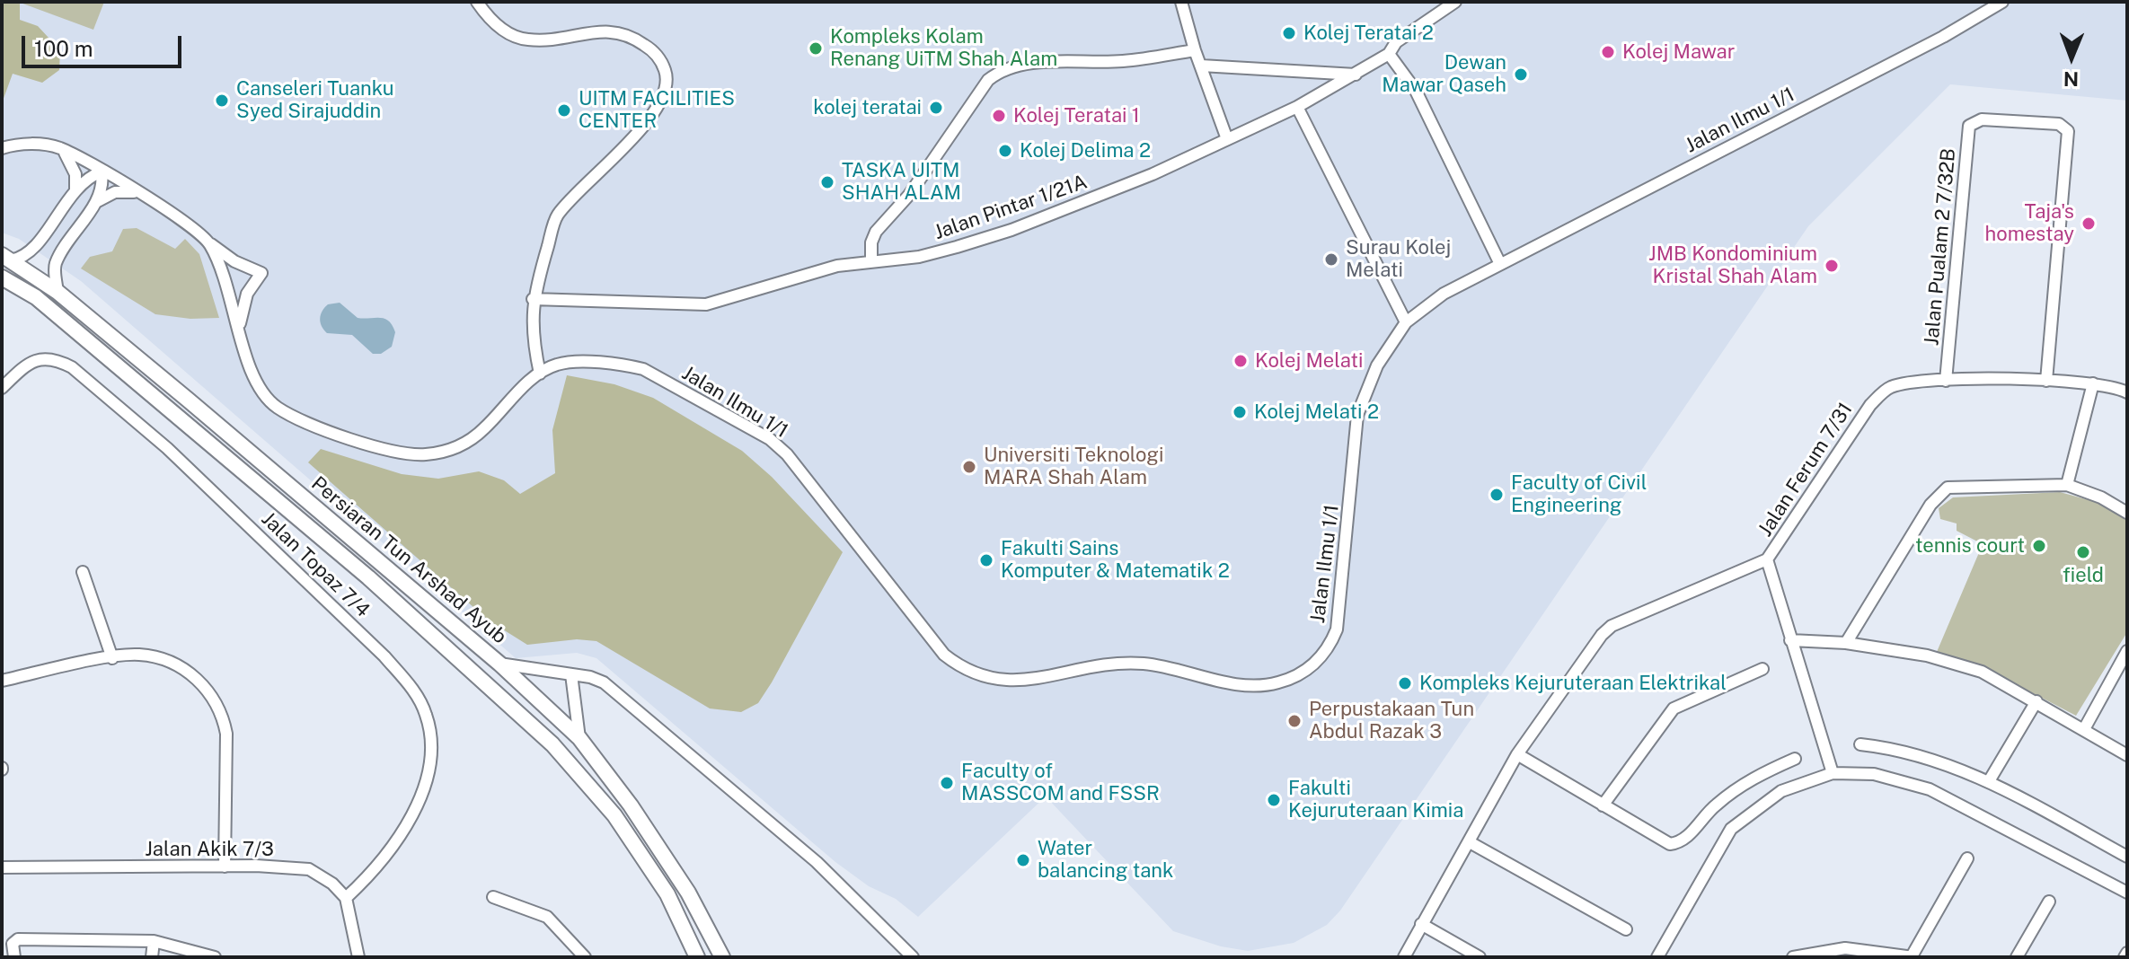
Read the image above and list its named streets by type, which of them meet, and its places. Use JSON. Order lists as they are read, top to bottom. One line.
{"streets":{"main road":["Persiaran Tun Arshad Ayub"],"street":["Jalan Ilmu 1/1","Jalan Pintar 1/21A","Jalan Pualam 2 7/32B","Jalan Ferum 7/31","Jalan Topaz 7/4","Jalan Akik 7/3"]},"crossings":[["Jalan Pualam 2 7/32B","Jalan Ferum 7/31"],["Jalan Topaz 7/4","Jalan Akik 7/3"]],"places":["Kolej Teratai 2","Kompleks Kolam Renang UiTM Shah Alam","Kolej Mawar","Dewan Mawar Qaseh","Canseleri Tuanku Syed Sirajuddin","kolej teratai","UITM FACILITIES CENTER","Kolej Teratai 1","Kolej Delima 2","TASKA UITM SHAH ALAM","Taja's homestay","Surau Kolej Melati","JMB Kondominium Kristal Shah Alam","Kolej Melati","Kolej Melati 2","Universiti Teknologi MARA Shah Alam","Faculty of Civil Engineering","tennis court","field","Fakulti Sains Komputer & Matematik 2","Kompleks Kejuruteraan Elektrikal","Perpustakaan Tun Abdul Razak 3","Faculty of MASSCOM and FSSR","Fakulti Kejuruteraan Kimia","Water balancing tank"],"scale_bar":"100 m","north":"bottom"}
